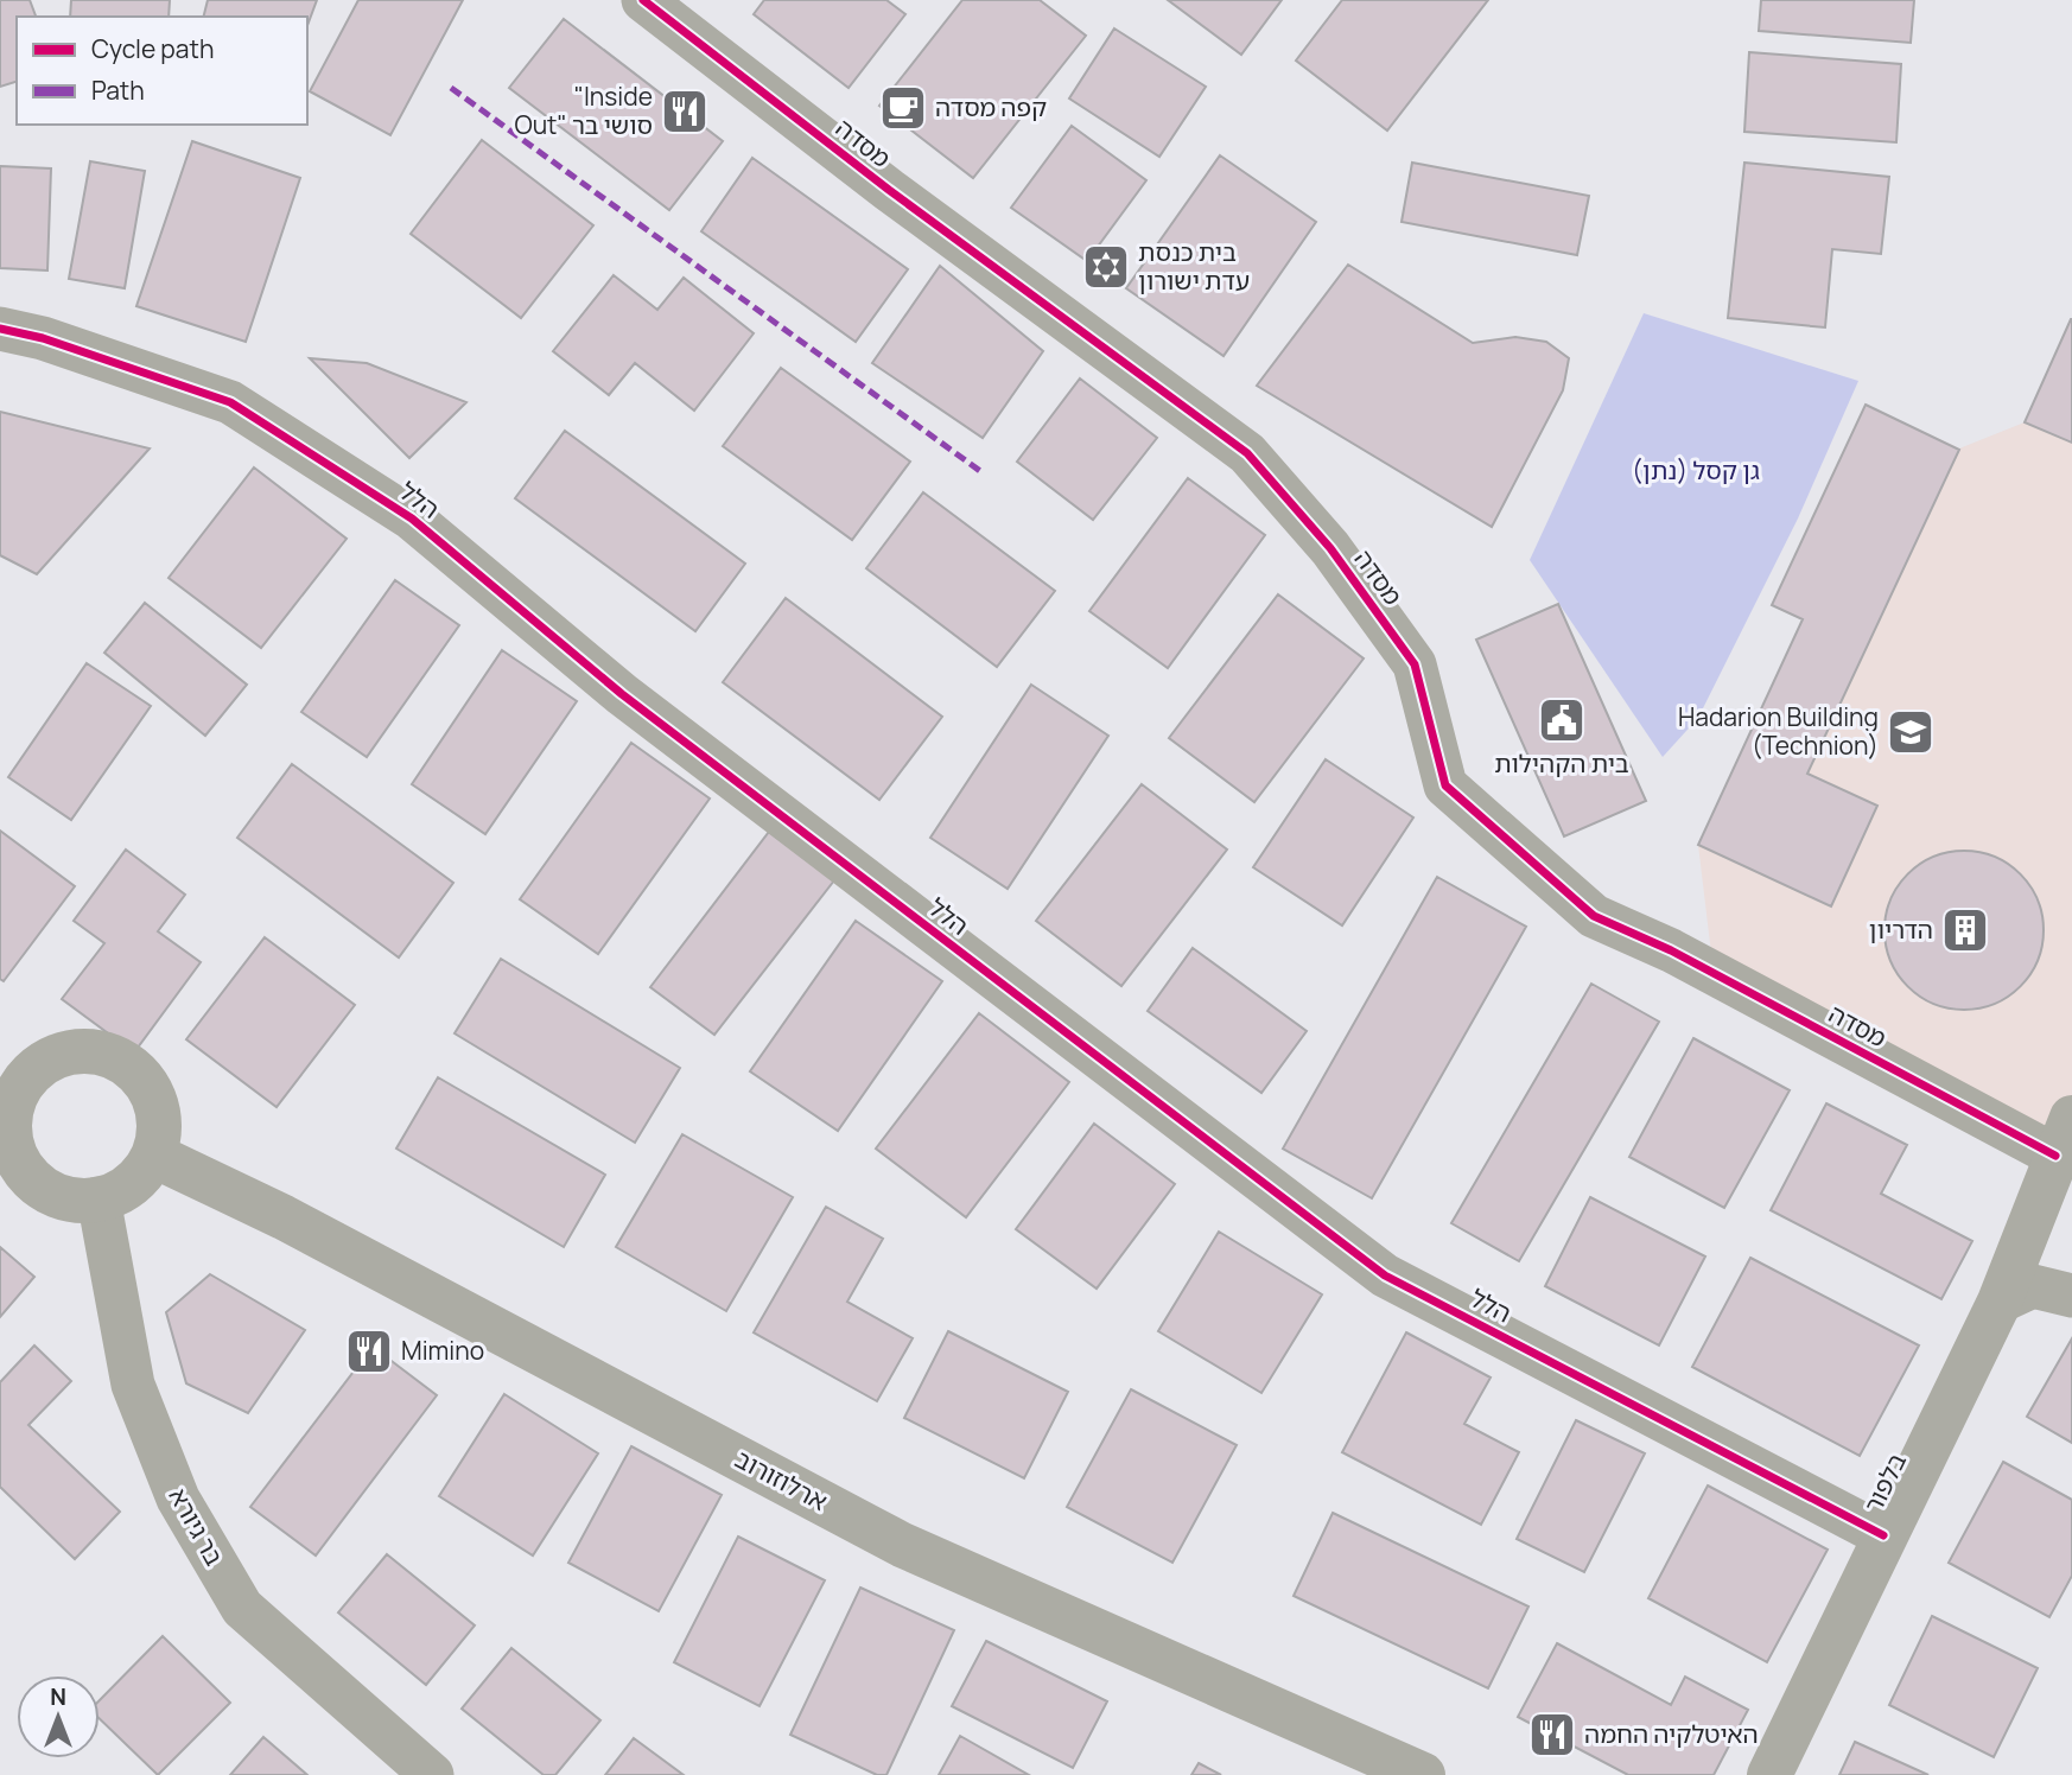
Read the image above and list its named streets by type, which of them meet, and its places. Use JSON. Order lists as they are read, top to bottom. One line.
{"streets":{"street":["מסדה","הלל","ארלוזורוב","בלפור","בר גיורא"]},"crossings":[["מסדה","בלפור"],["הלל","בלפור"],["ארלוזורוב","בר גיורא"]],"parks":["גן קסל (נתן)"],"places":{"cafe":["קפה מסדה"],"restaurant":["\"Inside Out\" סושי בר","Mimino","האיטלקיה החמה"],"synagogue":["בית כנסת עדת ישורון"],"public building":["בית הקהילות"],"school or university":["Hadarion Building (Technion)"],"building":["הדריון"]},"legend":["Cycle path","Path"],"north":"top"}
